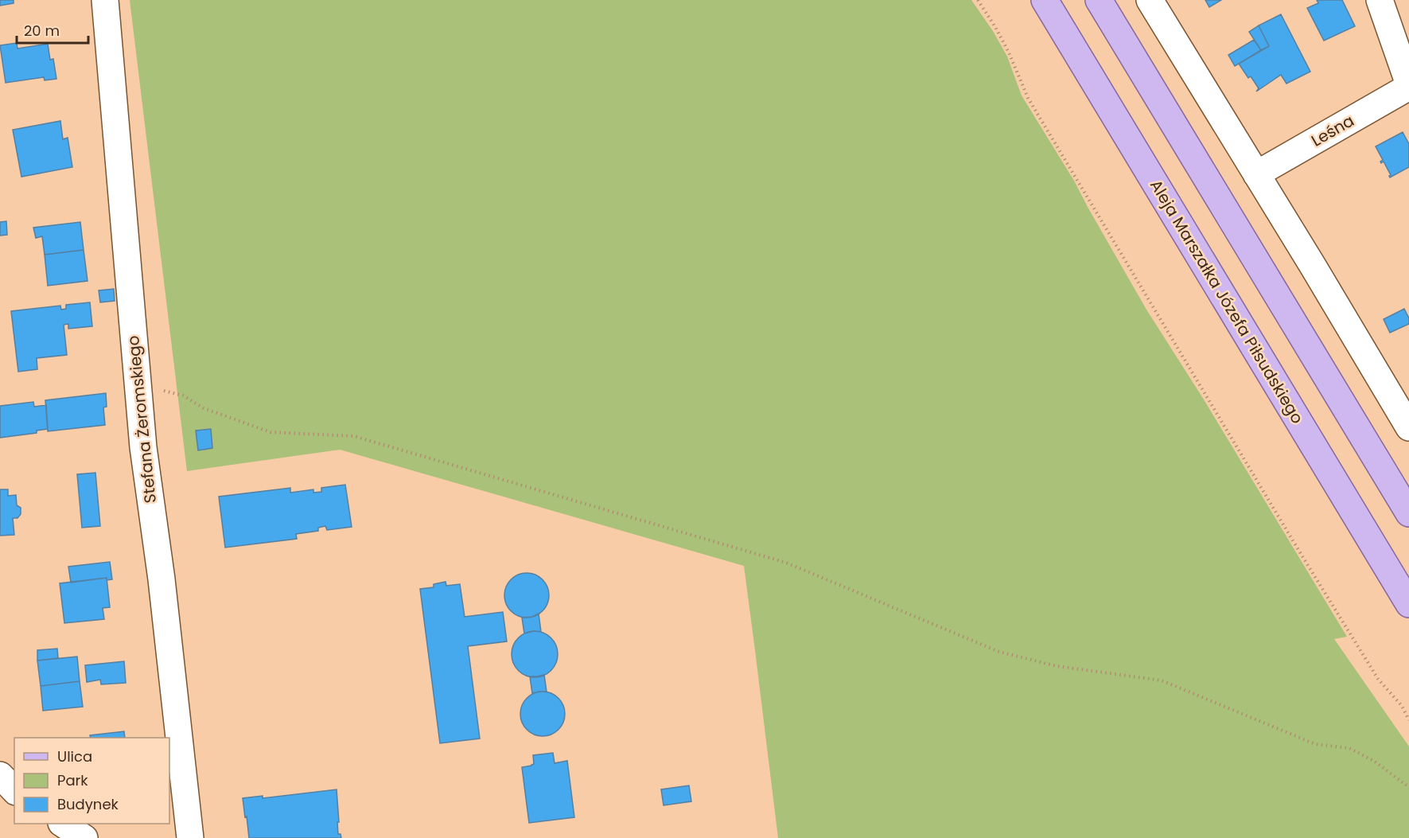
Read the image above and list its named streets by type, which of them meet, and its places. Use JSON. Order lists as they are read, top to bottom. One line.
{"streets":{"main road":["Aleja Marszałka Józefa Piłsudskiego"],"street":["Leśna","Stefana Żeromskiego"]},"legend":["Ulica","Park","Budynek"],"scale_bar":"20 m"}
